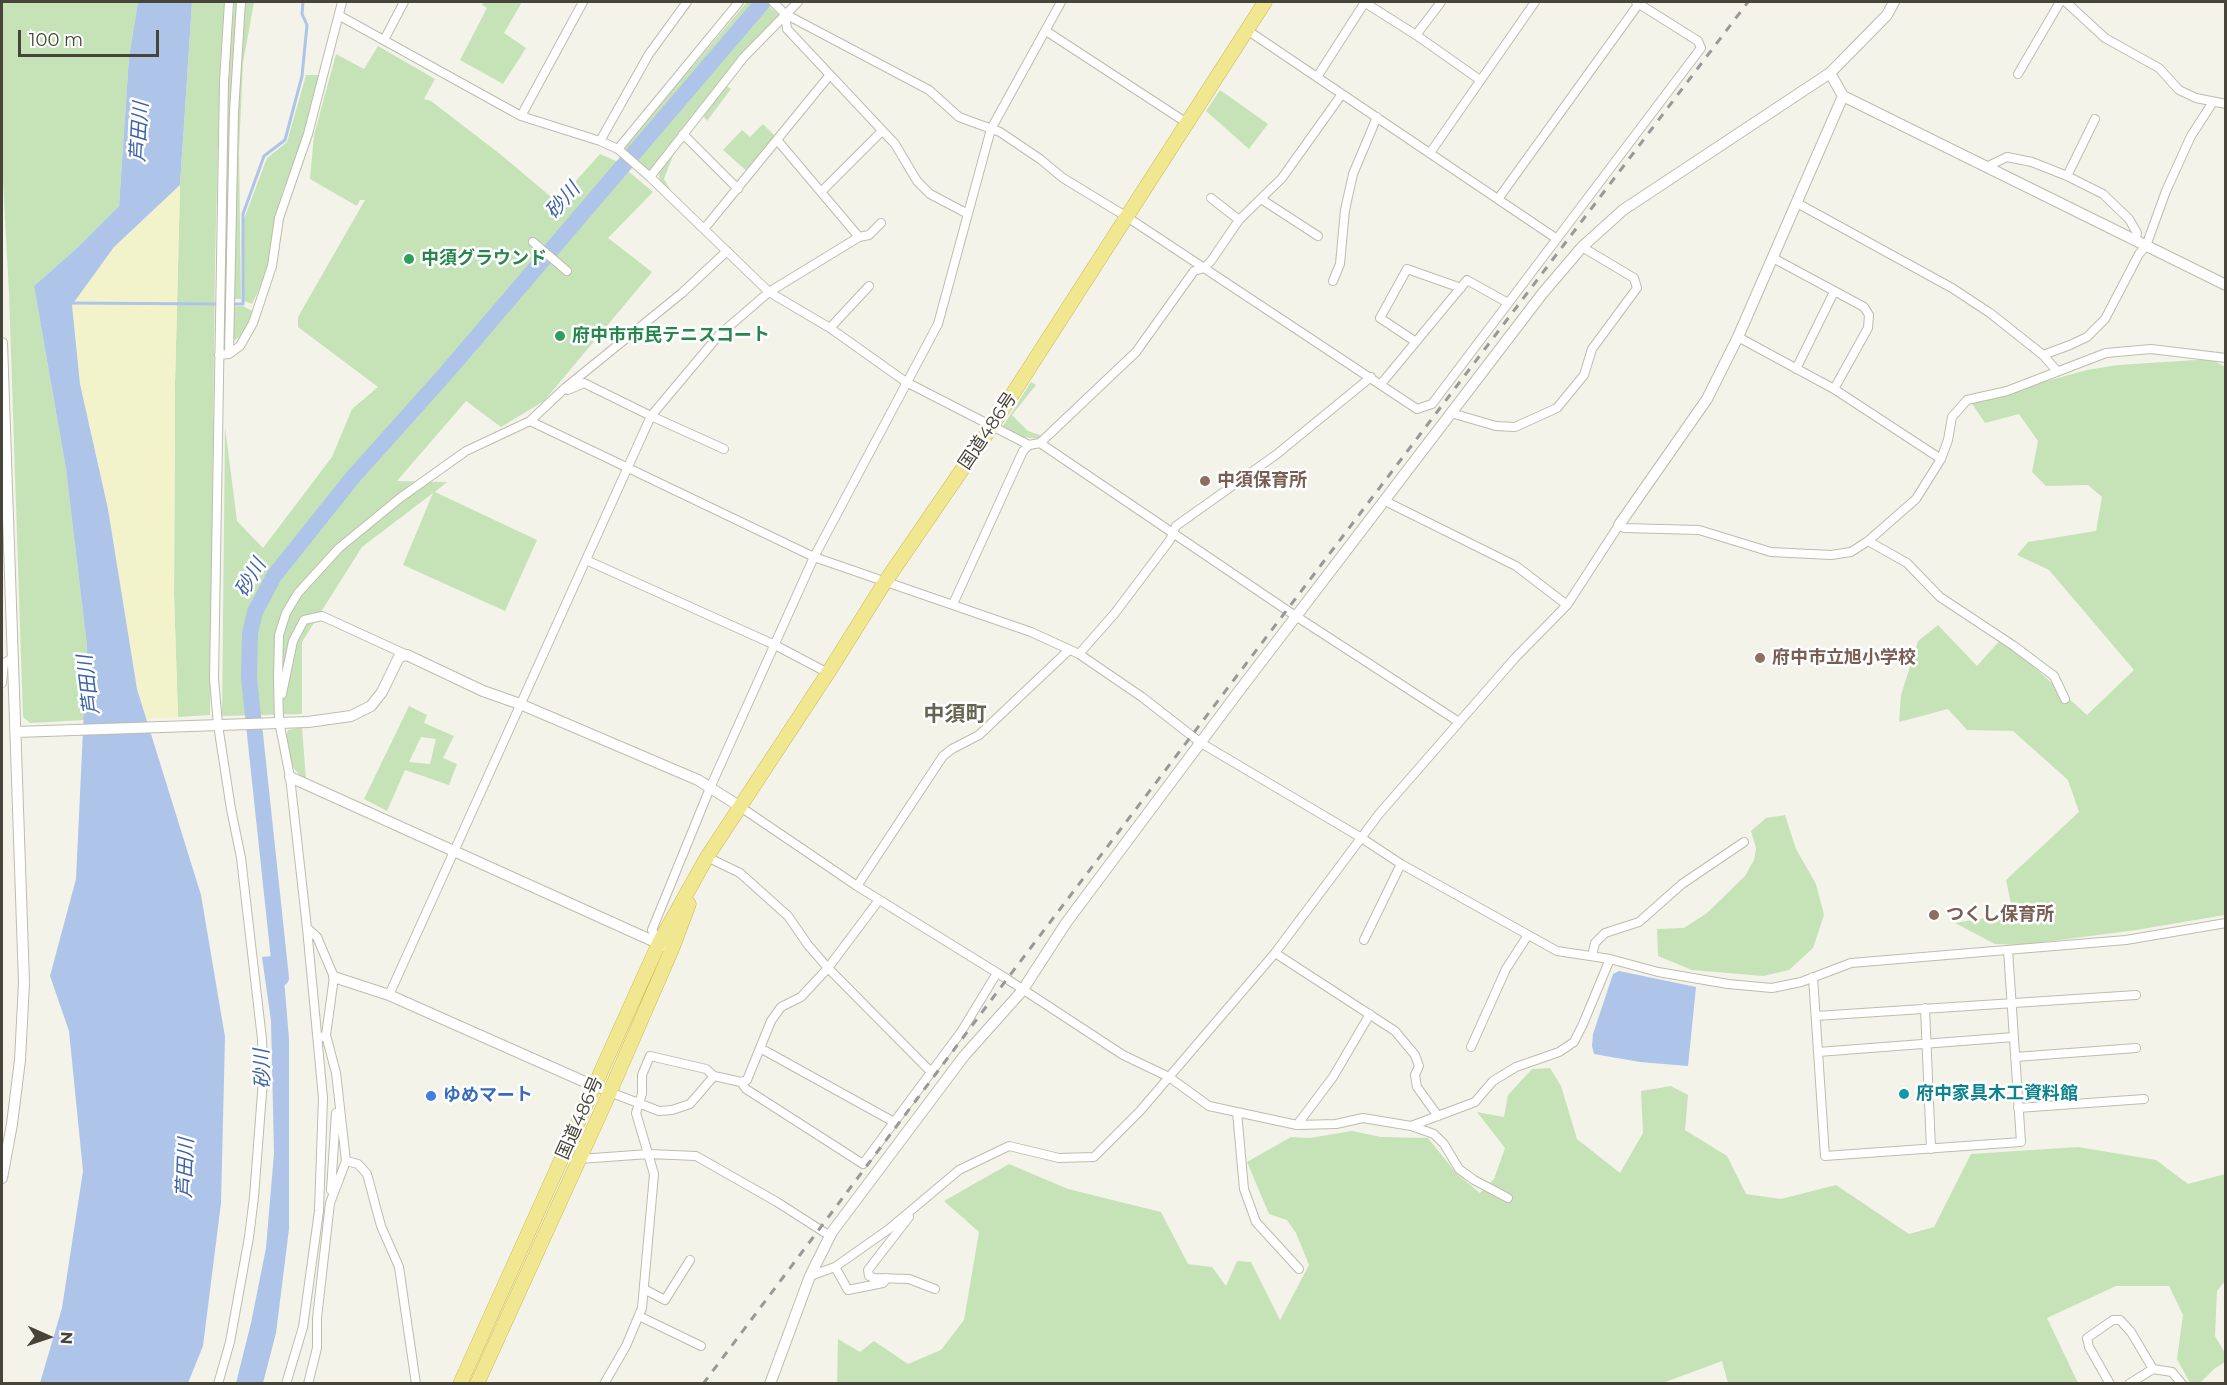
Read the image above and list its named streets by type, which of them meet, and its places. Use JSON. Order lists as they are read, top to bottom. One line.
{"streets":{"highway":["国道486号"]},"districts":["中須町"],"water":["芦田川","砂川"],"places":["中須グラウンド","府中市市民テニスコート","中須保育所","府中市立旭小学校","つくし保育所","府中家具木工資料館","ゆめマート"],"scale_bar":"100 m","north":"right"}
